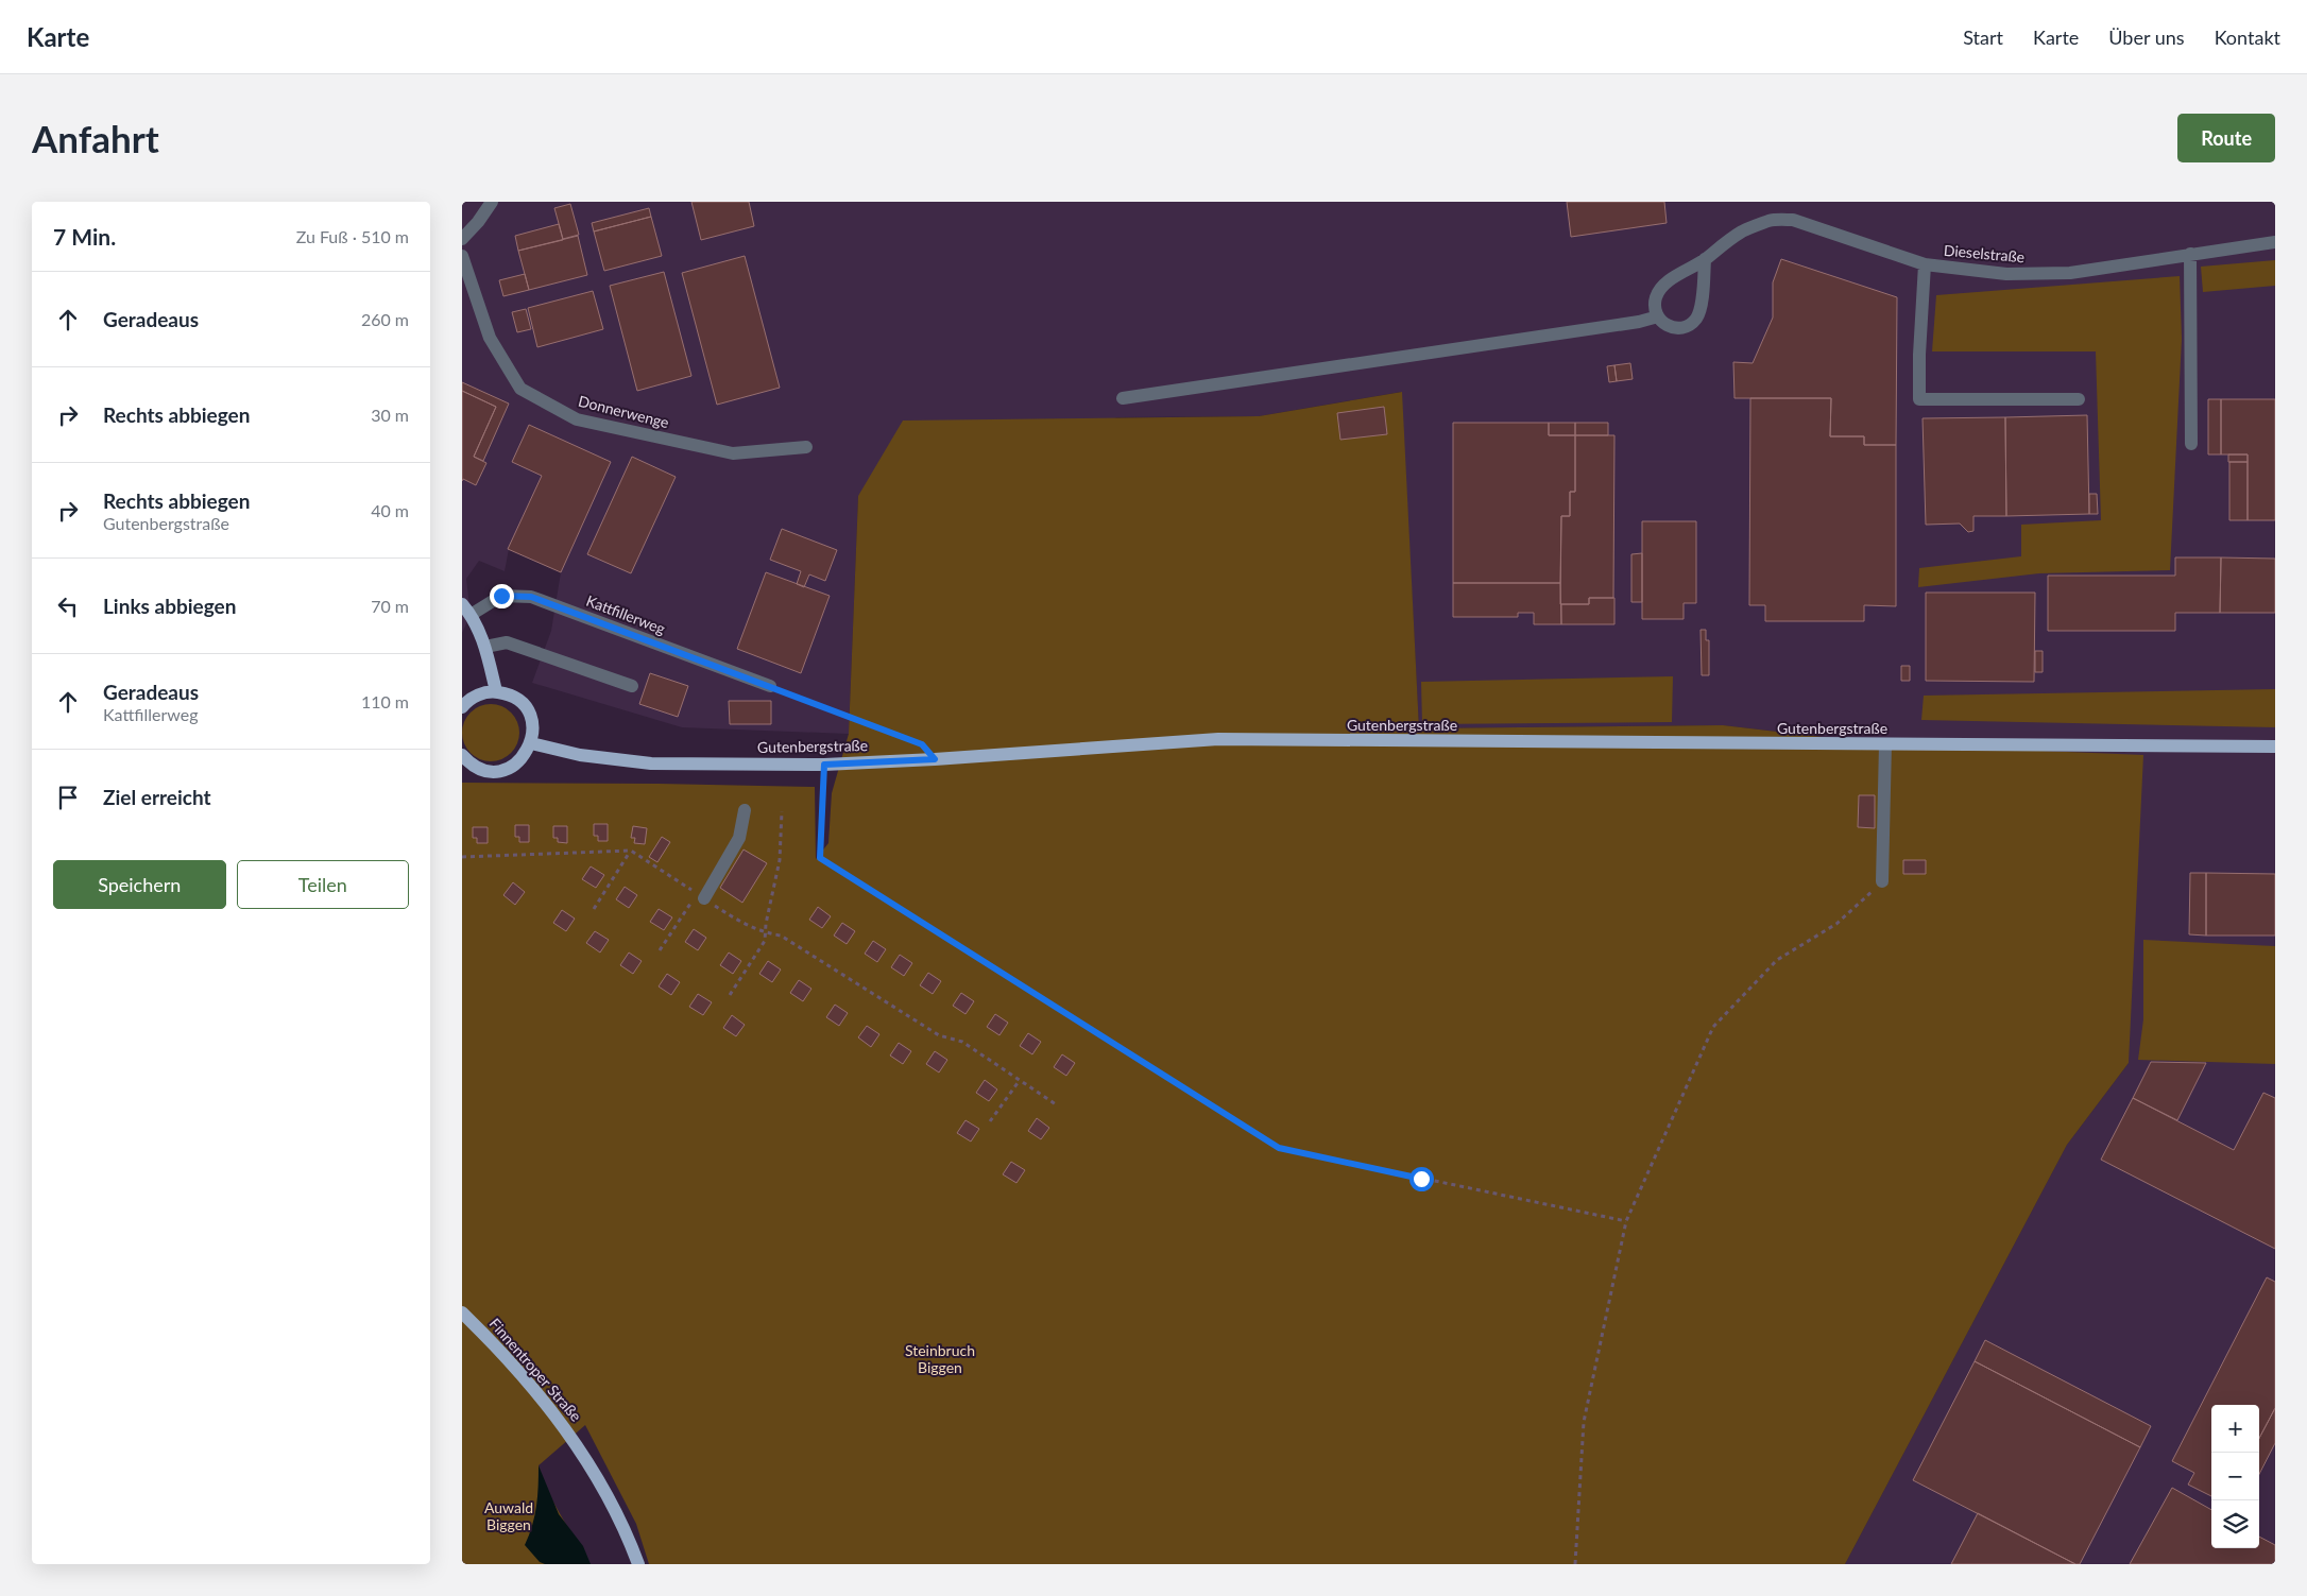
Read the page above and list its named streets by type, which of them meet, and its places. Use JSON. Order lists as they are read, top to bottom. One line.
{"streets":{"main road":["Gutenbergstraße","Finnentroper Straße"],"street":["Dieselstraße","Donnerwenge","Kattfillerweg"]},"parks":["Steinbruch Biggen","Auwald Biggen"],"page":{"header":"Karte","nav":["Start","Karte","Über uns","Kontakt"],"buttons":["Route",["Speichern","Teilen"]],"title":"Anfahrt","heading":["7 Min.","Zu Fuß · 510 m"],"list":[["Geradeaus","260 m"],["Rechts abbiegen","30 m"],["Rechts abbiegen","Gutenbergstraße","40 m"],["Links abbiegen","70 m"],["Geradeaus","Kattfillerweg","110 m"],"Ziel erreicht"],"map_buttons":["+","−"]}}
